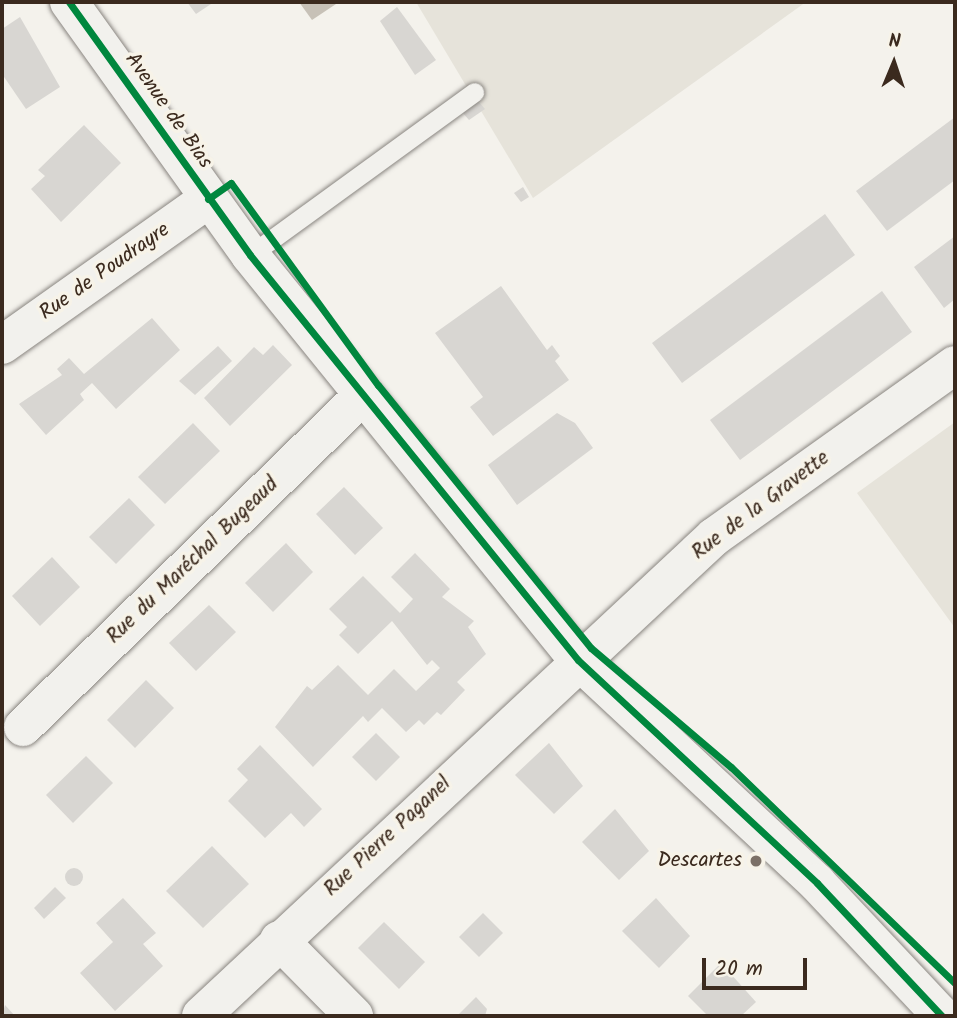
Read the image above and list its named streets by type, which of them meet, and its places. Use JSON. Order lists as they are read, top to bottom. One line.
{"streets":{"street":["Avenue de Bias","Rue de Poudrayre","Rue de la Gravette","Rue du Maréchal Bugeaud","Rue Pierre Paganel"]},"crossings":[["Avenue de Bias","Rue de Poudrayre"],["Avenue de Bias","Rue de la Gravette"],["Avenue de Bias","Rue du Maréchal Bugeaud"],["Avenue de Bias","Rue Pierre Paganel"],["Rue de la Gravette","Rue Pierre Paganel"]],"places":["Descartes"],"scale_bar":"20 m","north":"top"}
